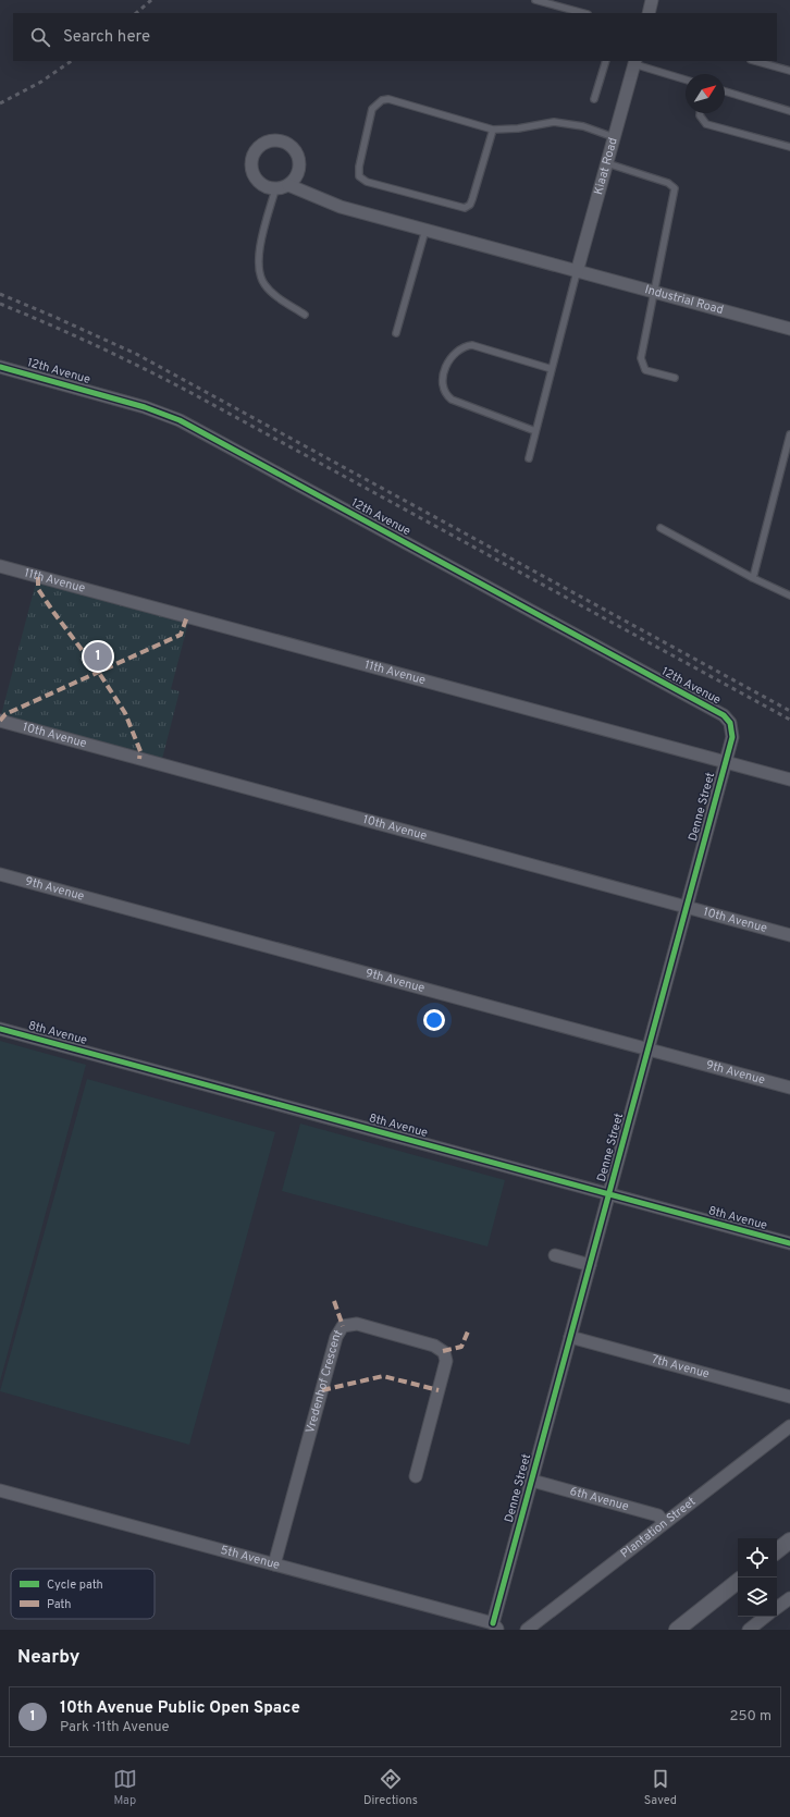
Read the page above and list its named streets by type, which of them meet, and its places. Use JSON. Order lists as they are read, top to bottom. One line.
{"streets":{"street":["Kiaat Road","Industrial Road","12th Avenue","11th Avenue","10th Avenue","Denne Street","9th Avenue","8th Avenue","7th Avenue","Vredenhof Crescent","6th Avenue","Plantation Street","5th Avenue"]},"crossings":[["Kiaat Road","Industrial Road"],["12th Avenue","Denne Street"],["11th Avenue","Denne Street"],["10th Avenue","Denne Street"],["Denne Street","9th Avenue"],["Denne Street","8th Avenue"],["Denne Street","7th Avenue"],["Denne Street","6th Avenue"],["Denne Street","5th Avenue"],["Vredenhof Crescent","5th Avenue"],["6th Avenue","Plantation Street"]],"legend":["Cycle path","Path"],"north":"top right","page":{"search":"Search here","pins":"1","heading":"Nearby","list":[{"mark":"1","name":"10th Avenue Public Open Space","note":"Park · 11th Avenue","value":"250 m"}],"nav":["Map","Directions","Saved"]}}
